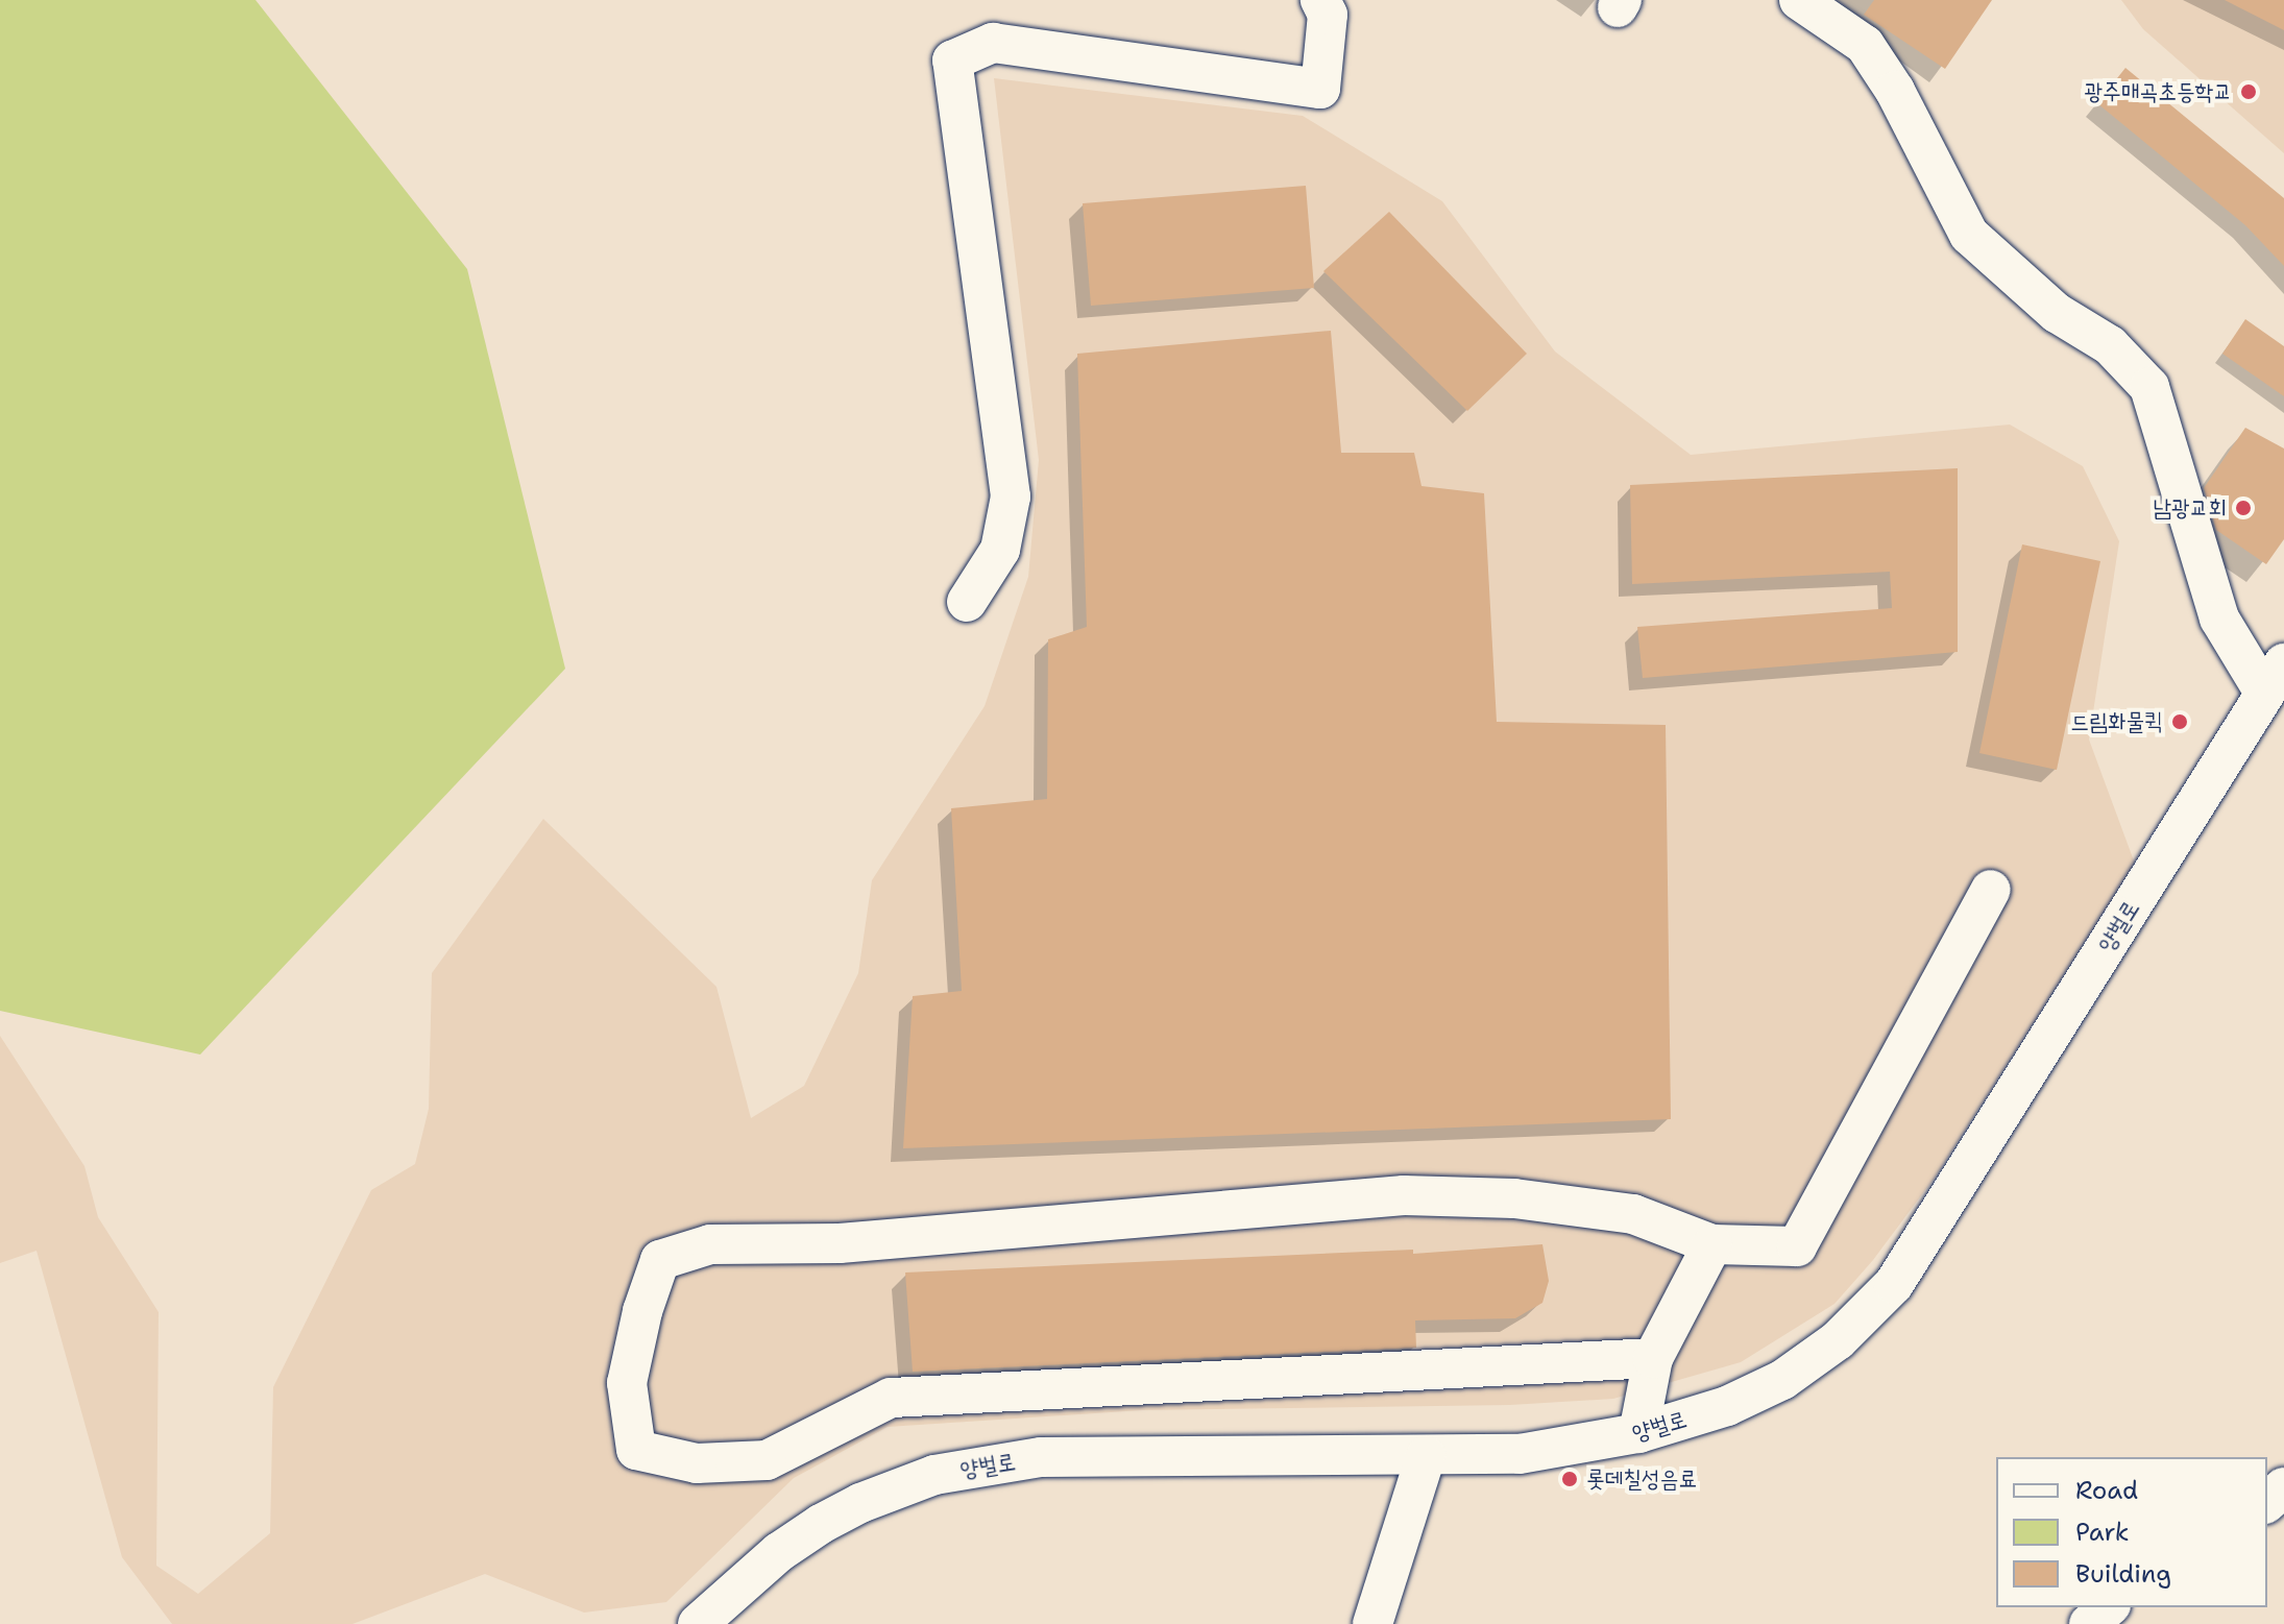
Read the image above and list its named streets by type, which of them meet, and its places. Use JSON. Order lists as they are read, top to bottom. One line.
{"streets":{"street":["양벌로"]},"places":["광주매곡초등학교","남광교회","드림화물퀵","롯데칠성음료"],"legend":["Road","Park","Building"]}
